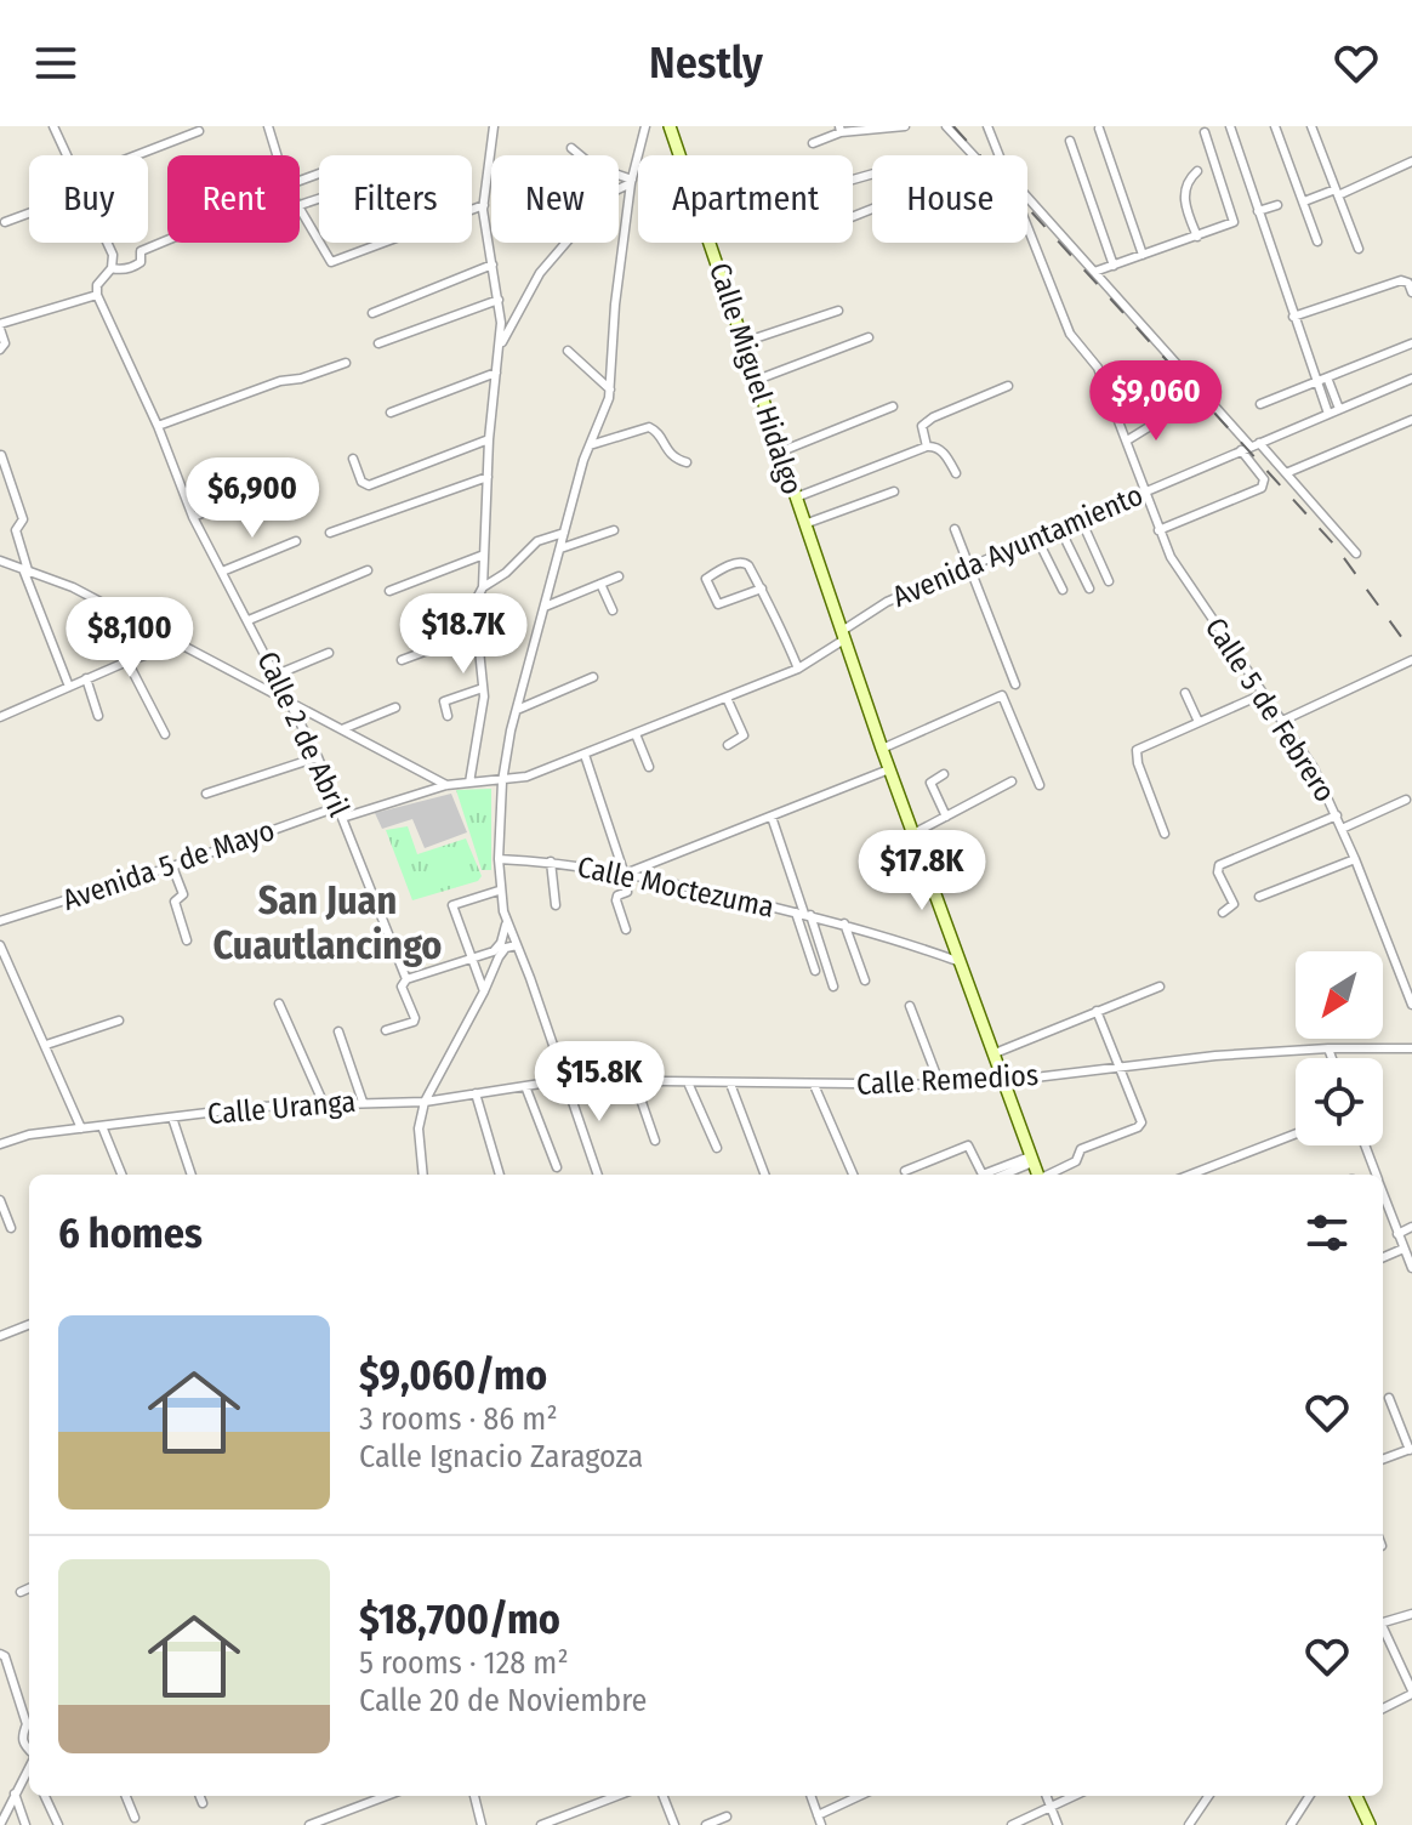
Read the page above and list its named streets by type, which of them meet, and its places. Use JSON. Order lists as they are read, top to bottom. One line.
{"streets":{"street":["Calle Miguel Hidalgo","Avenida Ayuntamiento","Calle 5 de Febrero","Calle 2 de Abril","Avenida 5 de Mayo","Calle Moctezuma","Calle Remedios","Calle Uranga"]},"crossings":[["Calle Miguel Hidalgo","Avenida Ayuntamiento"],["Calle Miguel Hidalgo","Calle Moctezuma"],["Calle Miguel Hidalgo","Calle Remedios"],["Avenida Ayuntamiento","Calle 5 de Febrero"],["Avenida Ayuntamiento","Calle 2 de Abril"],["Calle 2 de Abril","Avenida 5 de Mayo"],["Calle Remedios","Calle Uranga"]],"districts":["San Juan Cuautlancingo"],"north":"bottom left","page":{"header":"Nestly","chip":["Buy","Rent","Filters","New","Apartment","House"],"price":["$9,060","$6,900","$18.7K","$8,100","$17.8K","$15.8K"],"heading":"6 homes","list":[{"name":"$9,060/mo","note":"3 rooms · 86 m² · Calle Ignacio Zaragoza"},{"name":"$18,700/mo","note":"5 rooms · 128 m² · Calle 20 de Noviembre"}]}}
